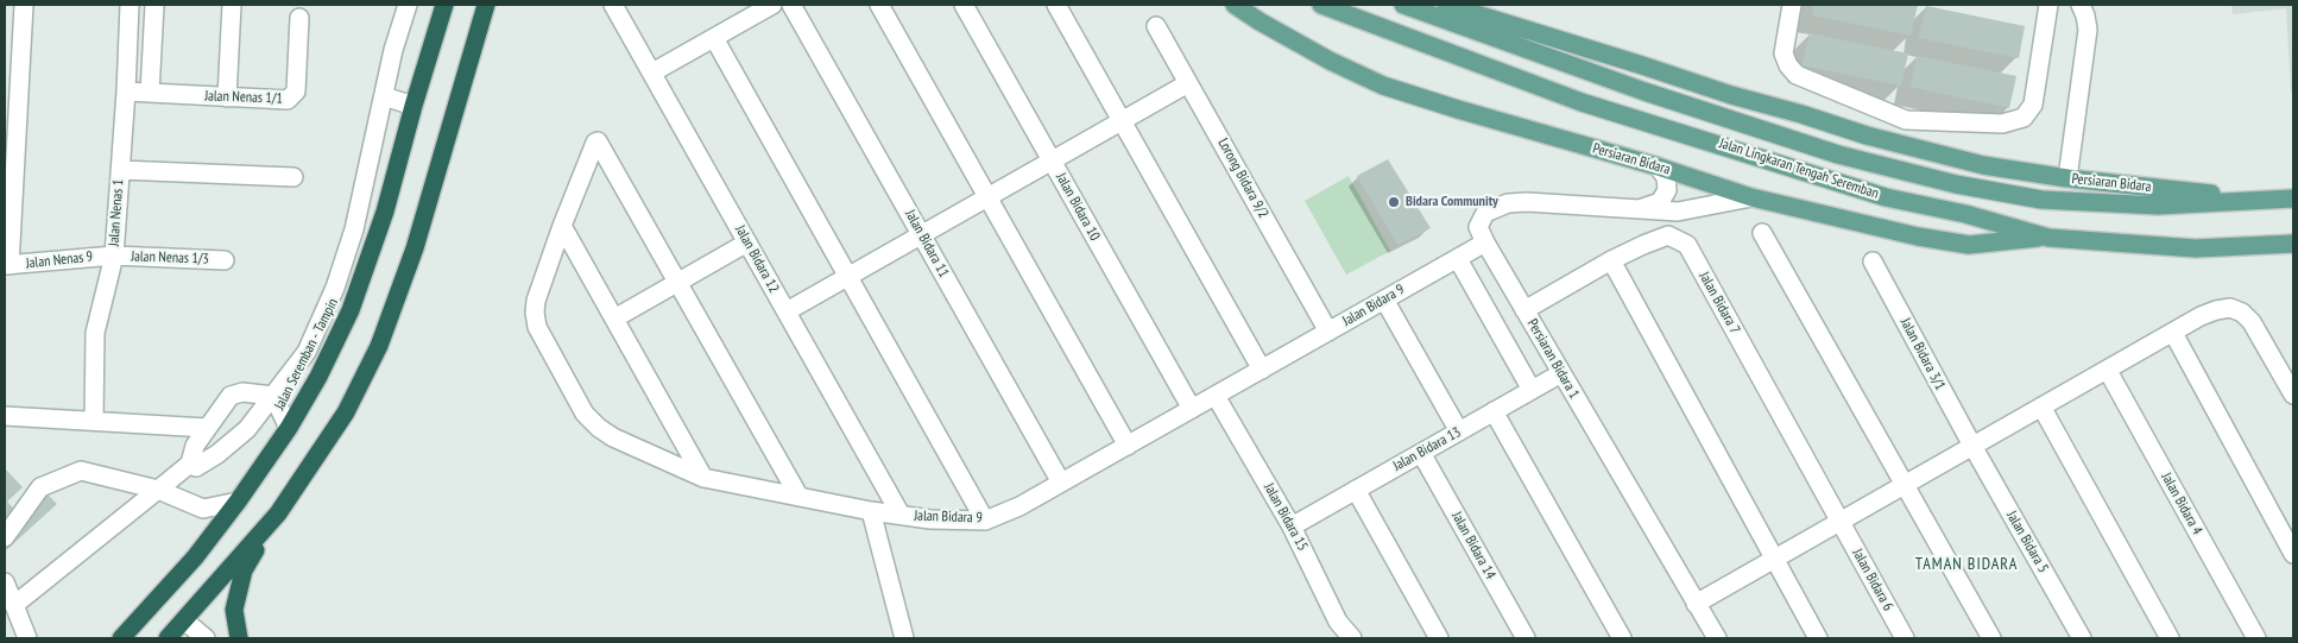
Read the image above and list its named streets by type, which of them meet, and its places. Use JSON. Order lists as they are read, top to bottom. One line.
{"streets":{"highway":["Jalan Seremban - Tampin"],"main road":["Persiaran Bidara","Jalan Lingkaran Tengah Seremban"],"street":["Jalan Nenas 1/1","Lorong Bidara 9/2","Jalan Bidara 10","Jalan Nenas 1","Jalan Bidara 11","Jalan Nenas 1/3","Jalan Bidara 12","Jalan Nenas 9","Jalan Bidara 7","Jalan Bidara 9","Jalan Bidara 3/1","Persiaran Bidara 1","Jalan Bidara 13","Jalan Bidara 4","Jalan Bidara 15","Jalan Bidara 5","Jalan Bidara 14","Jalan Bidara 6"]},"crossings":[["Jalan Nenas 1/1","Jalan Nenas 1"],["Persiaran Bidara","Jalan Lingkaran Tengah Seremban"],["Persiaran Bidara","Persiaran Bidara 1"],["Lorong Bidara 9/2","Jalan Bidara 9"],["Jalan Bidara 10","Jalan Bidara 9"],["Jalan Nenas 1","Jalan Nenas 1/3"],["Jalan Nenas 1","Jalan Nenas 9"],["Jalan Bidara 11","Jalan Bidara 9"],["Jalan Nenas 1/3","Jalan Nenas 9"],["Jalan Bidara 12","Jalan Bidara 9"],["Jalan Bidara 7","Persiaran Bidara 1"],["Jalan Bidara 7","Jalan Bidara 6"],["Jalan Bidara 9","Persiaran Bidara 1"],["Jalan Bidara 9","Jalan Bidara 15"],["Jalan Bidara 3/1","Jalan Bidara 5"],["Persiaran Bidara 1","Jalan Bidara 13"],["Jalan Bidara 13","Jalan Bidara 15"],["Jalan Bidara 13","Jalan Bidara 14"]],"districts":["TAMAN BIDARA"],"places":["Bidara Community"]}
